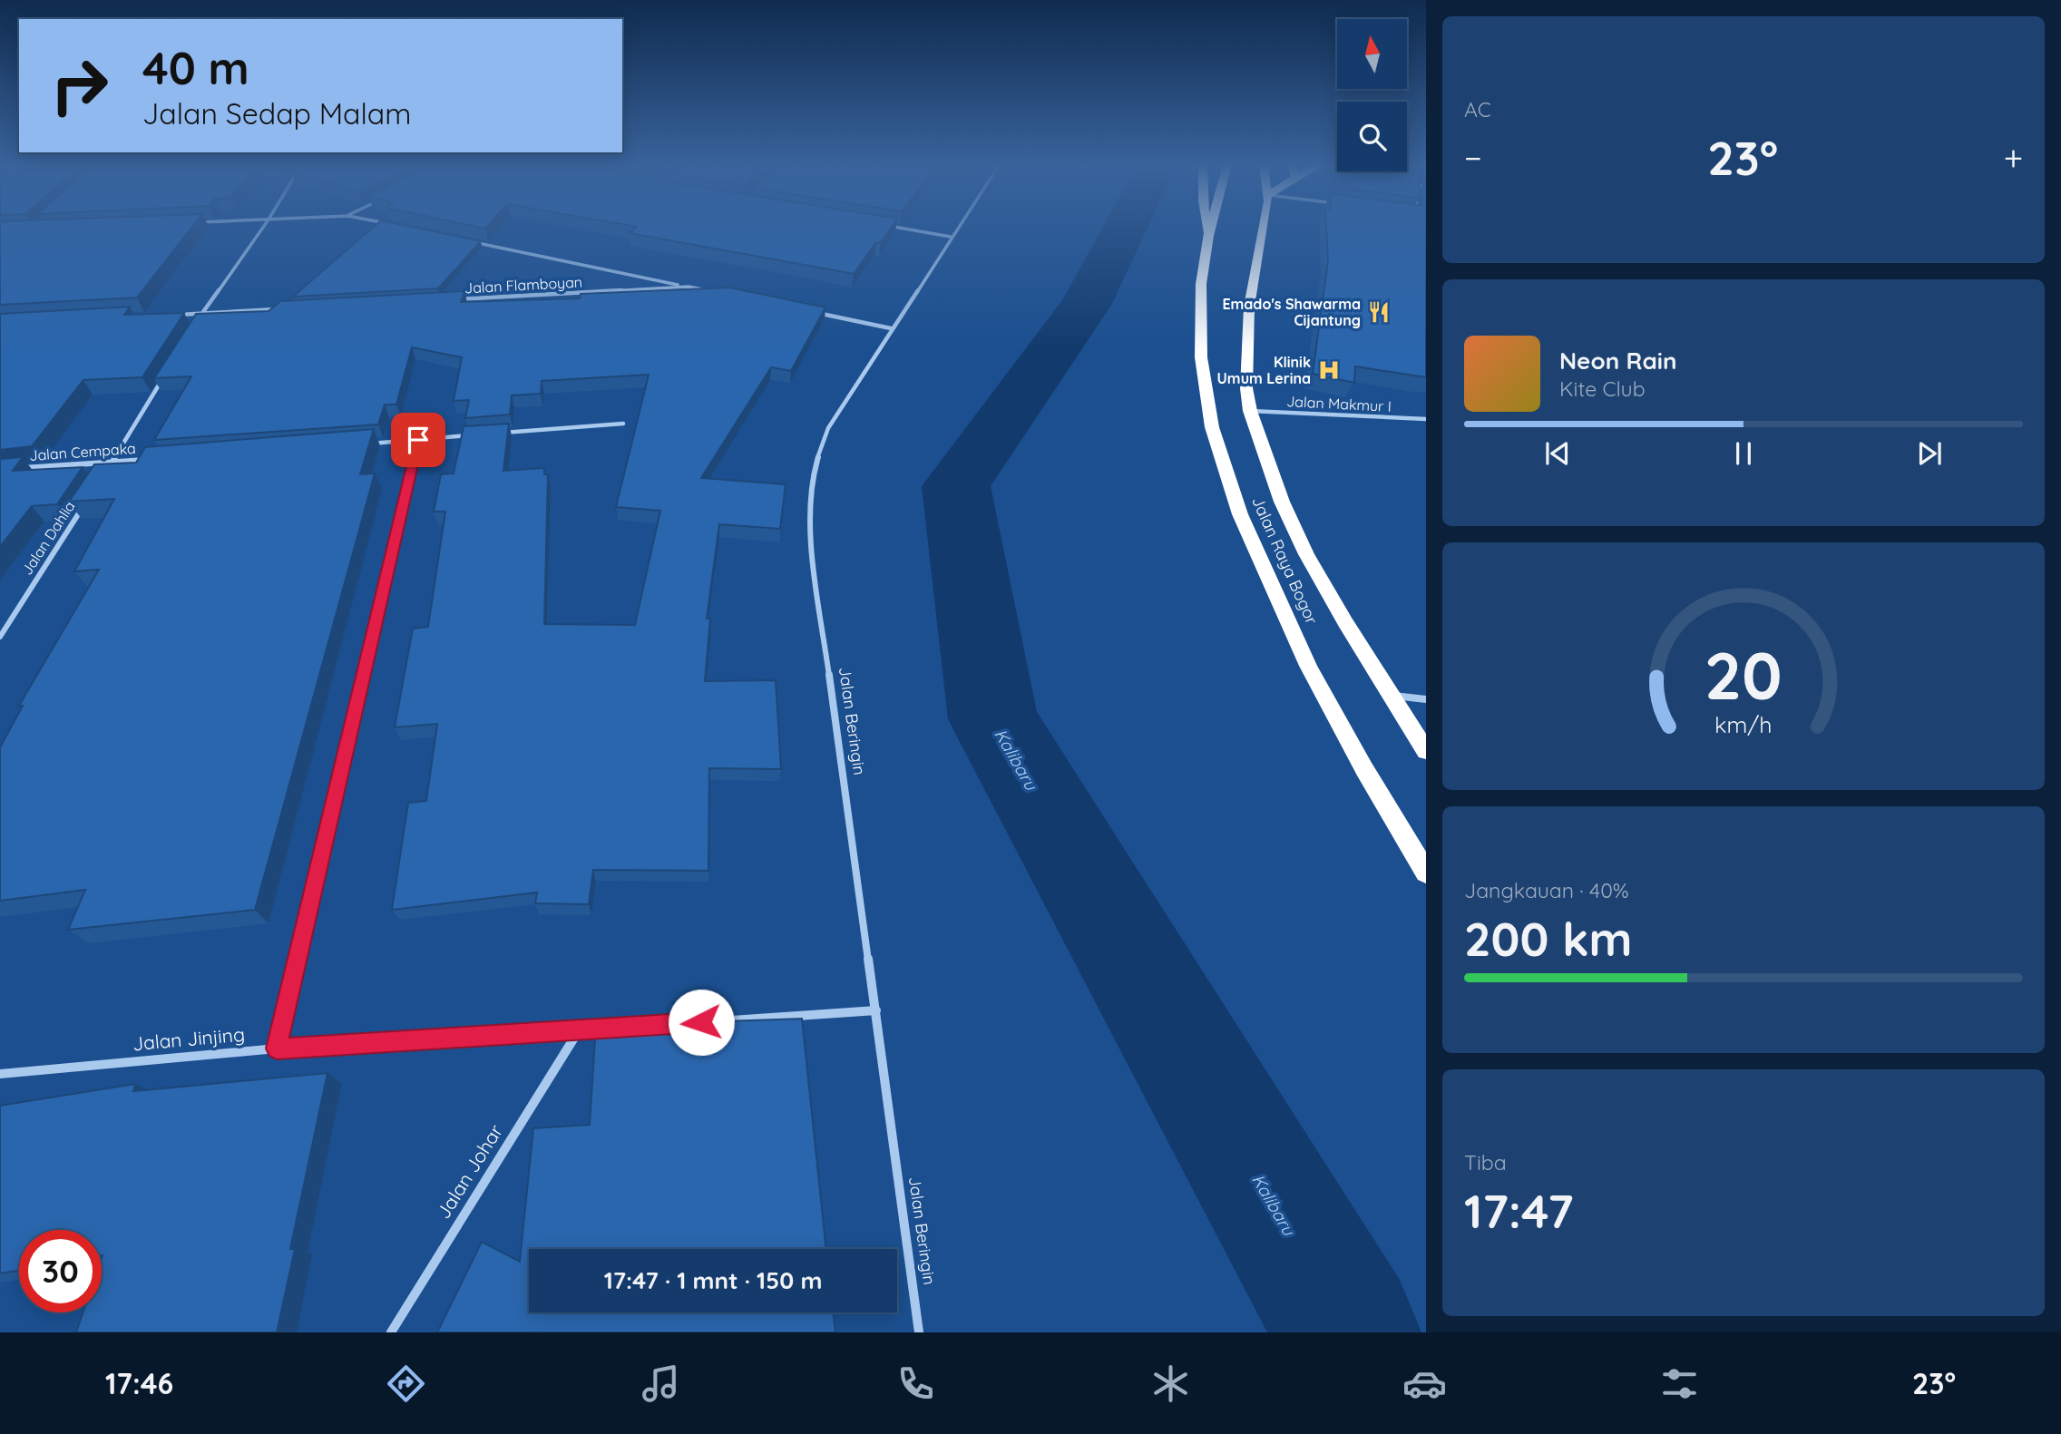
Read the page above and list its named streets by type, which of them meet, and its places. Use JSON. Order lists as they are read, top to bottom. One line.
{"streets":{"highway":["Jalan Raya Bogor"],"street":["Jalan Flamboyan","Jalan Makmur I","Jalan Cempaka","Jalan Dahlia","Jalan Beringin","Jalan Jinjing","Jalan Johar"]},"crossings":[["Jalan Makmur I","Jalan Raya Bogor"],["Jalan Jinjing","Jalan Johar"]],"water":["Kalibaru"],"places":{"restaurant":["Emado's Shawarma Cijantung"],"hospital":["Klinik Umum Lerina"]},"north":"top","page":{"tile":["AC",["Jangkauan · 40%","200 km"],["Tiba","17:47"]],"turn":["40 m","Jalan Sedap Malam"],"heat":["−","23°","+"],"song":["Neon Rain","Kite Club"],"limit":"30","trip":"17:47 · 1 mnt · 150 m","tabs":["17:46","23°"],"gauge":["20","km/h"]}}
